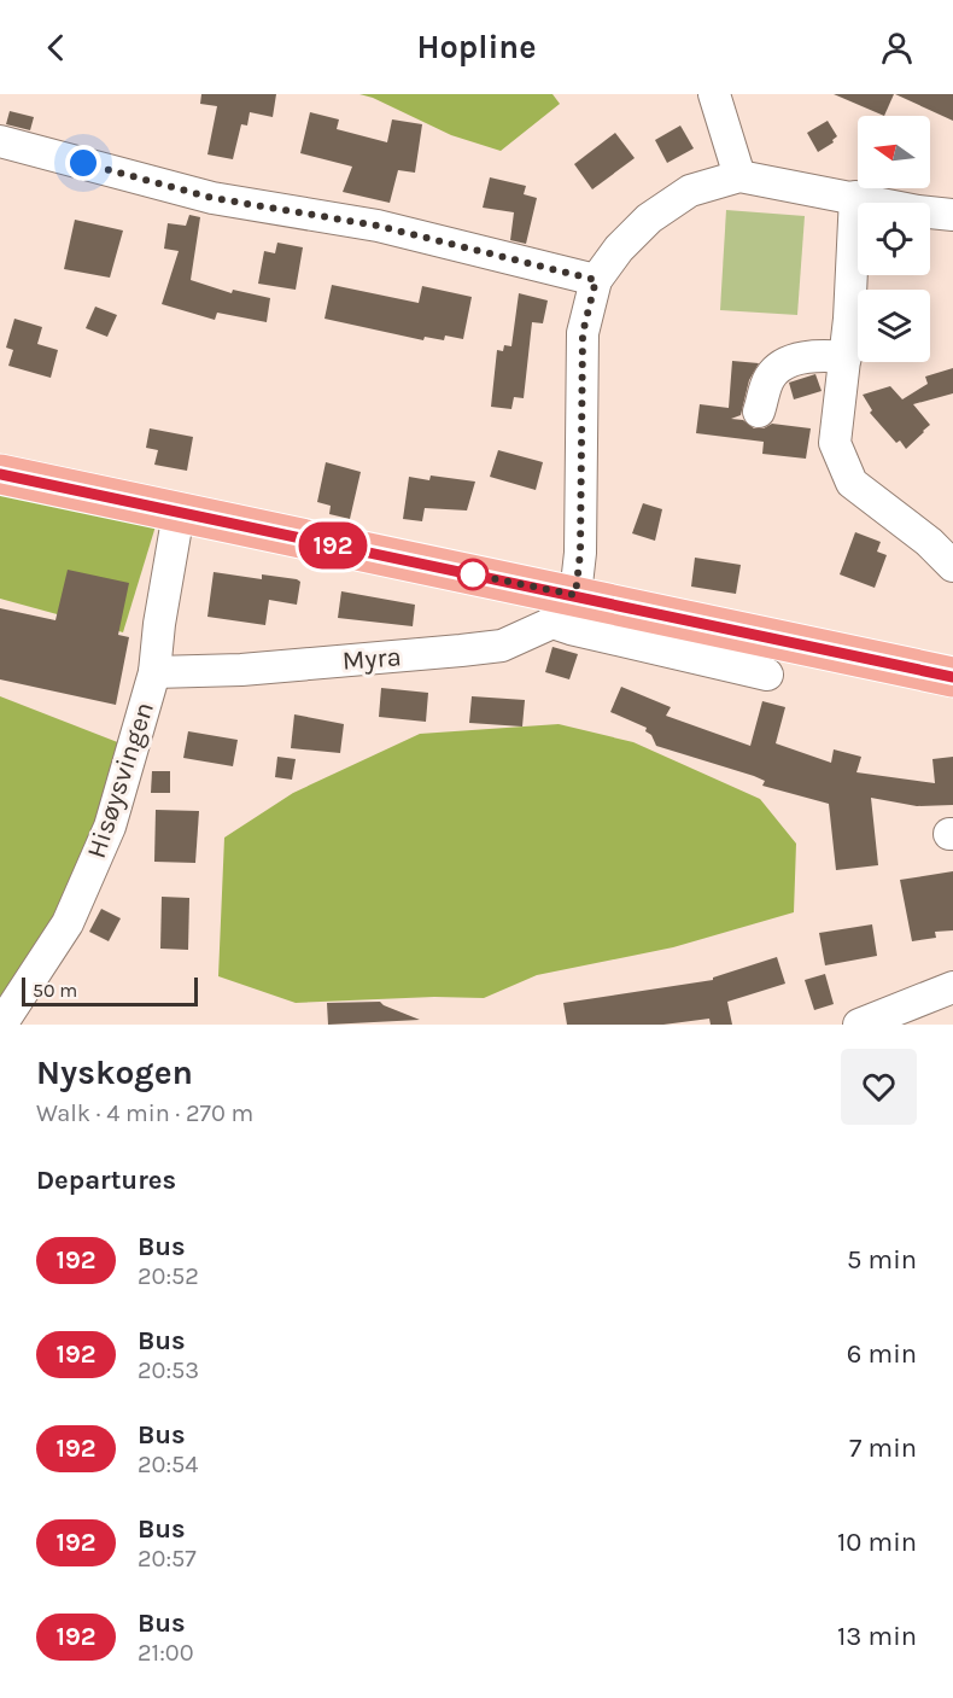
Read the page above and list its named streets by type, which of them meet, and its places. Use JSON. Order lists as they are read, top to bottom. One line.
{"streets":{"street":["Myra","Hisøysvingen"]},"crossings":[["Myra","Hisøysvingen"]],"lines":["bus line 192"],"scale_bar":"50 m","north":"left","page":{"header":"Hopline","on_map":"192","scale":"50 m","heading":[["Nyskogen","Walk · 4 min · 270 m"],"Departures"],"list":[{"mark":"192","name":"Bus","note":"20:52","value":"5 min"},{"mark":"192","name":"Bus","note":"20:53","value":"6 min"},{"mark":"192","name":"Bus","note":"20:54","value":"7 min"},{"mark":"192","name":"Bus","note":"20:57","value":"10 min"},{"mark":"192","name":"Bus","note":"21:00","value":"13 min"}]}}
